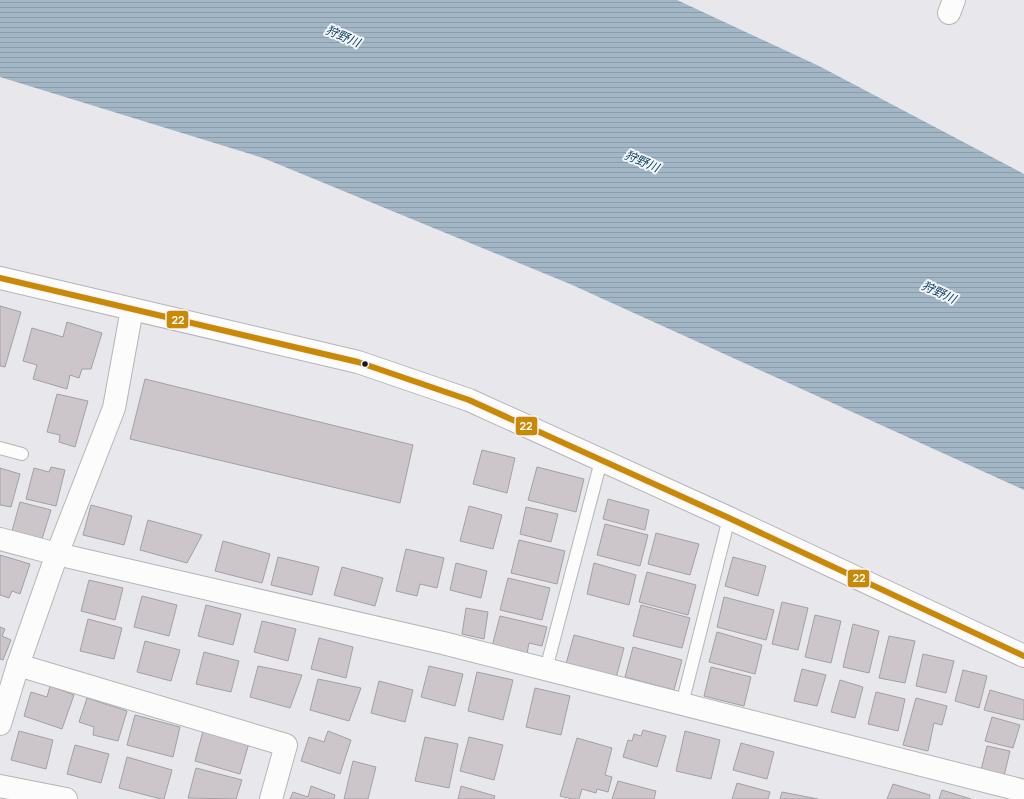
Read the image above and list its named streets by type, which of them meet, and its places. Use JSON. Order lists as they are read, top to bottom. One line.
{"water":["狩野川"],"lines":["transit line 22"]}
